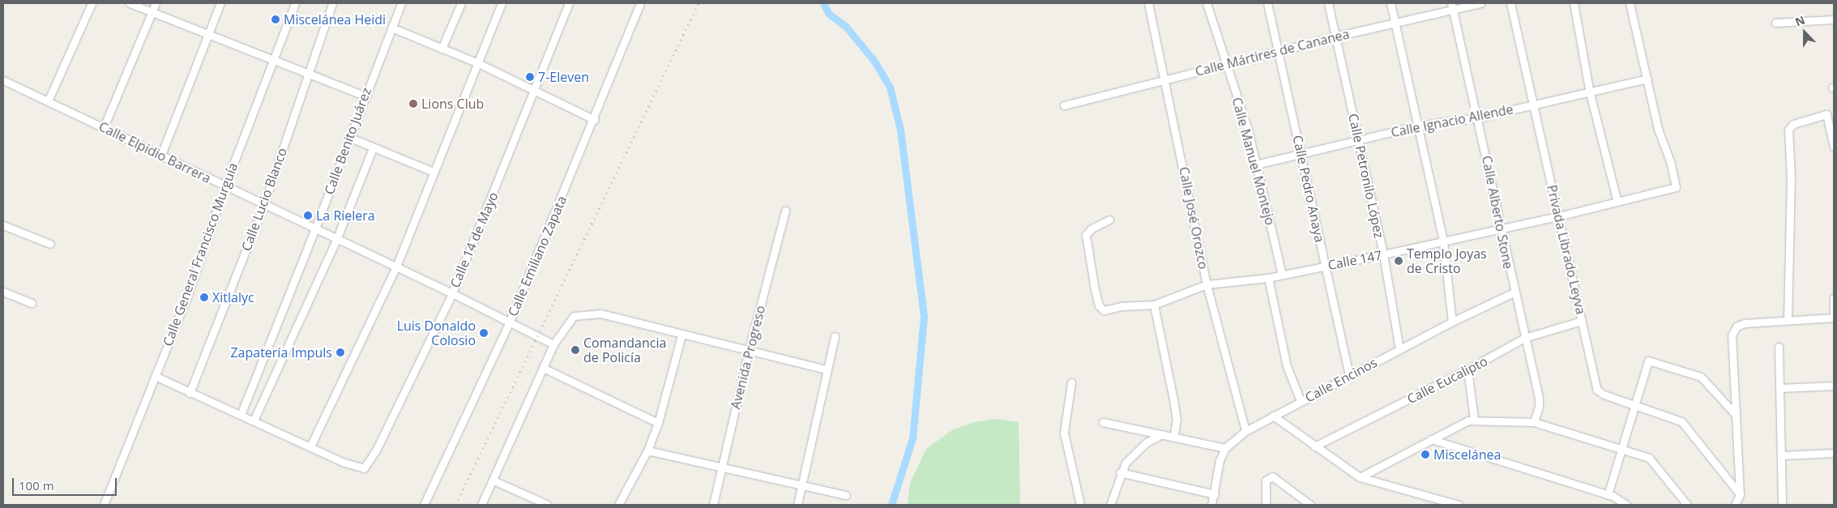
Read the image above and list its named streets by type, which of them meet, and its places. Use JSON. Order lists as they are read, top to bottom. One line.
{"streets":{"street":["Calle Mártires de Cananea","Calle Ignacio Allende","Calle Benito Juárez","Calle Elpidio Barrera","Calle Manuel Montejo","Calle Petronilo López","Calle Pedro Anaya","Calle Lucio Blanco","Calle Alberto Stone","Calle José Orozco","Calle 14 de Mayo","Privada Librado Leyva","Calle General Francisco Murguía","Calle Emiliano Zapata","Calle 147","Avenida Progreso","Calle Encinos","Calle Eucalipto"]},"crossings":[["Calle Mártires de Cananea","Calle Manuel Montejo"],["Calle Mártires de Cananea","Calle Petronilo López"],["Calle Mártires de Cananea","Calle Pedro Anaya"],["Calle Mártires de Cananea","Calle Alberto Stone"],["Calle Mártires de Cananea","Calle José Orozco"],["Calle Ignacio Allende","Calle Manuel Montejo"],["Calle Ignacio Allende","Calle Petronilo López"],["Calle Ignacio Allende","Calle Pedro Anaya"],["Calle Ignacio Allende","Calle Alberto Stone"],["Calle Ignacio Allende","Privada Librado Leyva"],["Calle Ignacio Allende","Calle 147"],["Calle Benito Juárez","Calle Elpidio Barrera"],["Calle Elpidio Barrera","Calle Lucio Blanco"],["Calle Elpidio Barrera","Calle 14 de Mayo"],["Calle Elpidio Barrera","Calle General Francisco Murguía"],["Calle Elpidio Barrera","Calle Emiliano Zapata"],["Calle Manuel Montejo","Calle 147"],["Calle Petronilo López","Calle 147"],["Calle Petronilo López","Calle Encinos"],["Calle Pedro Anaya","Calle 147"],["Calle Pedro Anaya","Calle Encinos"],["Calle Alberto Stone","Calle 147"],["Calle Alberto Stone","Calle Encinos"],["Calle Alberto Stone","Calle Eucalipto"],["Calle José Orozco","Calle 147"],["Calle José Orozco","Calle Encinos"],["Privada Librado Leyva","Calle 147"],["Privada Librado Leyva","Calle Eucalipto"]],"places":["Miscelánea Heidi","7-Eleven","Lions Club","La Rielera","Templo Joyas de Cristo","Xitlalyc","Luis Donaldo Colosio","Comandancia de Policía","Zapatería Impuls","Miscelánea"],"scale_bar":"100 m","north":"top"}
